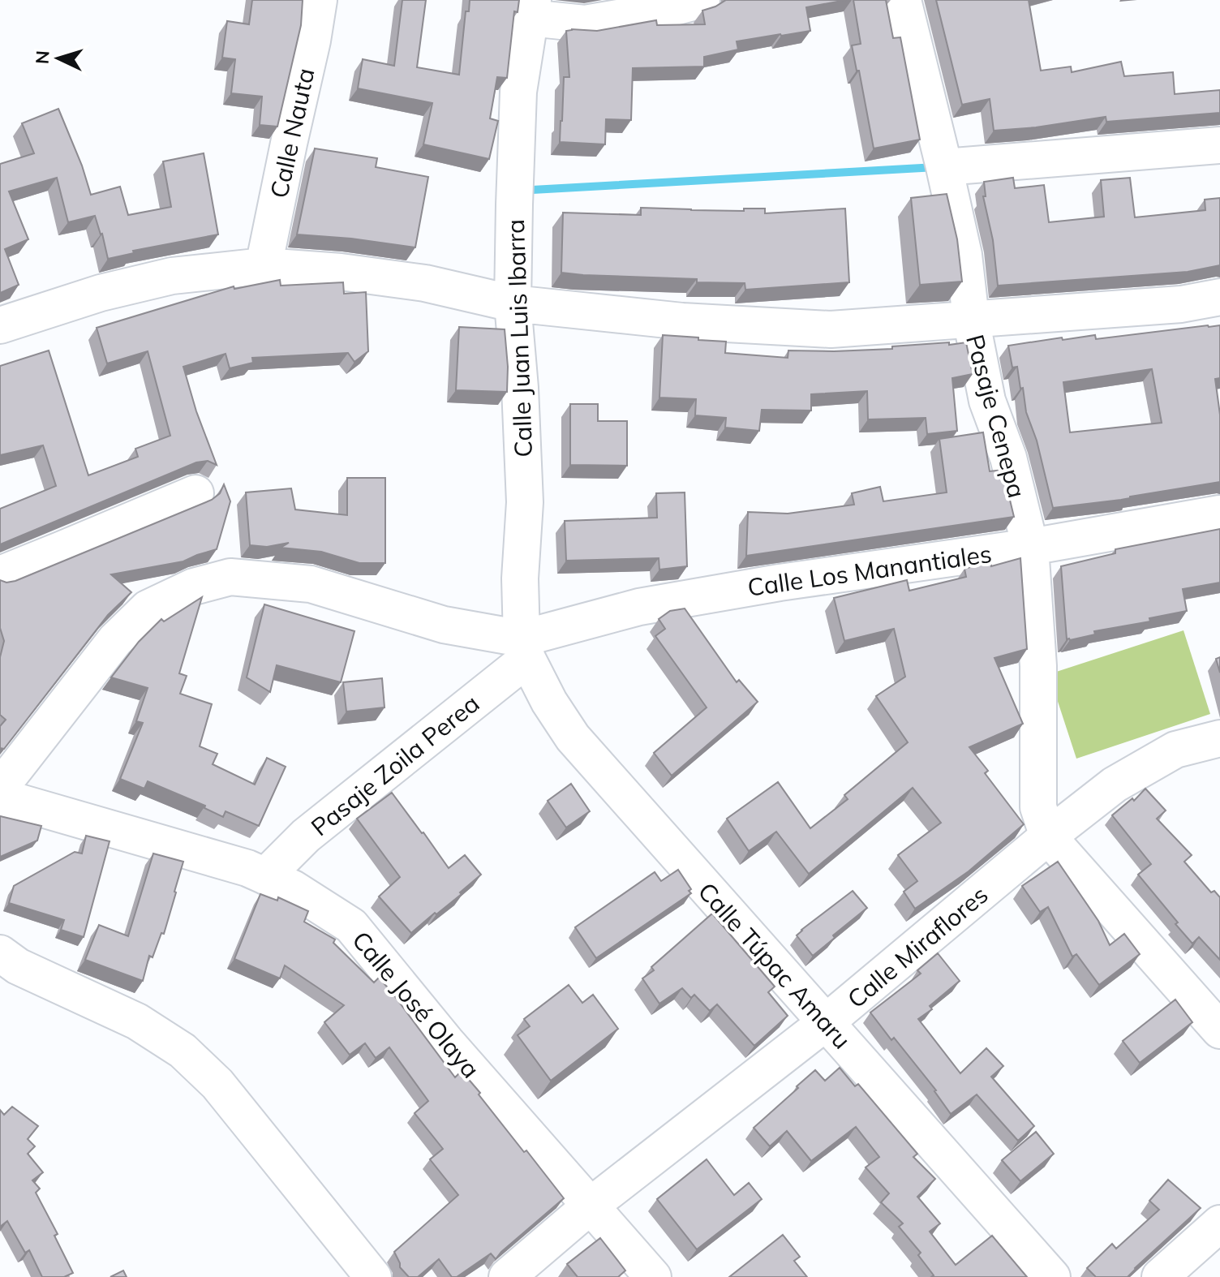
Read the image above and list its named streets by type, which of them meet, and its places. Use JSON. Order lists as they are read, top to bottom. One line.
{"streets":{"street":["Calle Nauta","Calle Juan Luis Ibarra","Pasaje Cenepa","Calle Los Manantiales","Pasaje Zoila Perea","Calle Miraflores","Calle Túpac Amaru","Calle José Olaya"]},"crossings":[["Calle Juan Luis Ibarra","Calle Los Manantiales"],["Calle Juan Luis Ibarra","Pasaje Zoila Perea"],["Calle Juan Luis Ibarra","Calle Túpac Amaru"],["Pasaje Cenepa","Calle Los Manantiales"],["Pasaje Cenepa","Calle Miraflores"],["Calle Los Manantiales","Pasaje Zoila Perea"],["Calle Los Manantiales","Calle Túpac Amaru"],["Pasaje Zoila Perea","Calle Túpac Amaru"],["Pasaje Zoila Perea","Calle José Olaya"],["Calle Miraflores","Calle Túpac Amaru"],["Calle Miraflores","Calle José Olaya"]],"north":"left"}
